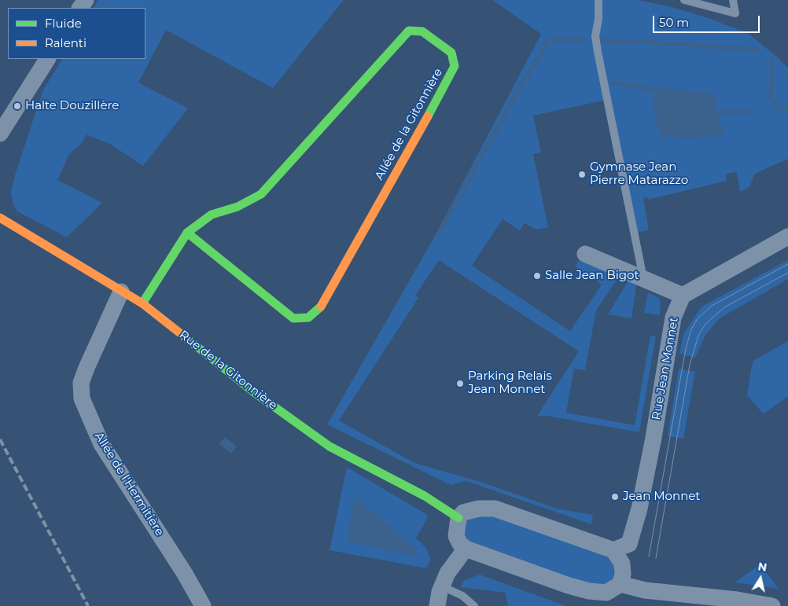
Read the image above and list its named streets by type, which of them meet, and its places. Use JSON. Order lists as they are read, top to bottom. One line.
{"streets":{"street":["Allée de la Gitonnière","Rue Jean Monnet","Rue de la Gitonnière","Allée de l'Hermitière"]},"crossings":[["Allée de la Gitonnière","Rue de la Gitonnière"],["Rue de la Gitonnière","Allée de l'Hermitière"]],"places":["Halte Douzillère","Gymnase Jean Pierre Matarazzo","Salle Jean Bigot","Parking Relais Jean Monnet","Jean Monnet"],"legend":["Fluide","Ralenti"],"scale_bar":"50 m","north":"top"}
